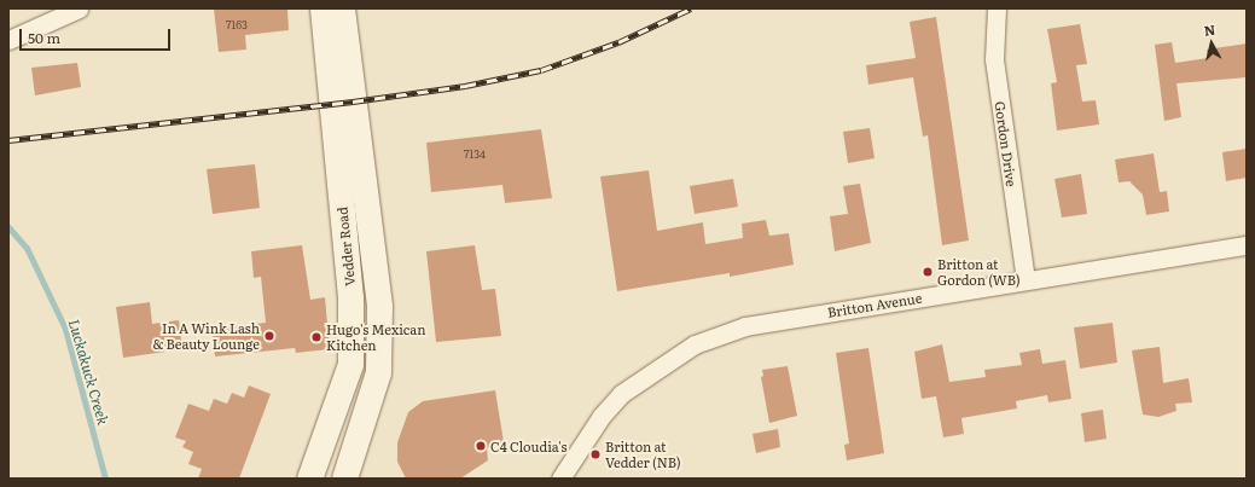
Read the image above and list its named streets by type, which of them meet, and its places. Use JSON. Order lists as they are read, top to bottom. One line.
{"streets":{"main road":["Vedder Road"],"street":["Gordon Drive","Britton Avenue"]},"crossings":[["Gordon Drive","Britton Avenue"]],"water":["Luckakuck Creek"],"places":["Britton at Gordon (WB)","In A Wink Lash & Beauty Lounge","Hugo's Mexican Kitchen","C4 Cloudia's","Britton at Vedder (NB)"],"house_numbers":["7163","7134"],"scale_bar":"50 m","north":"top"}
